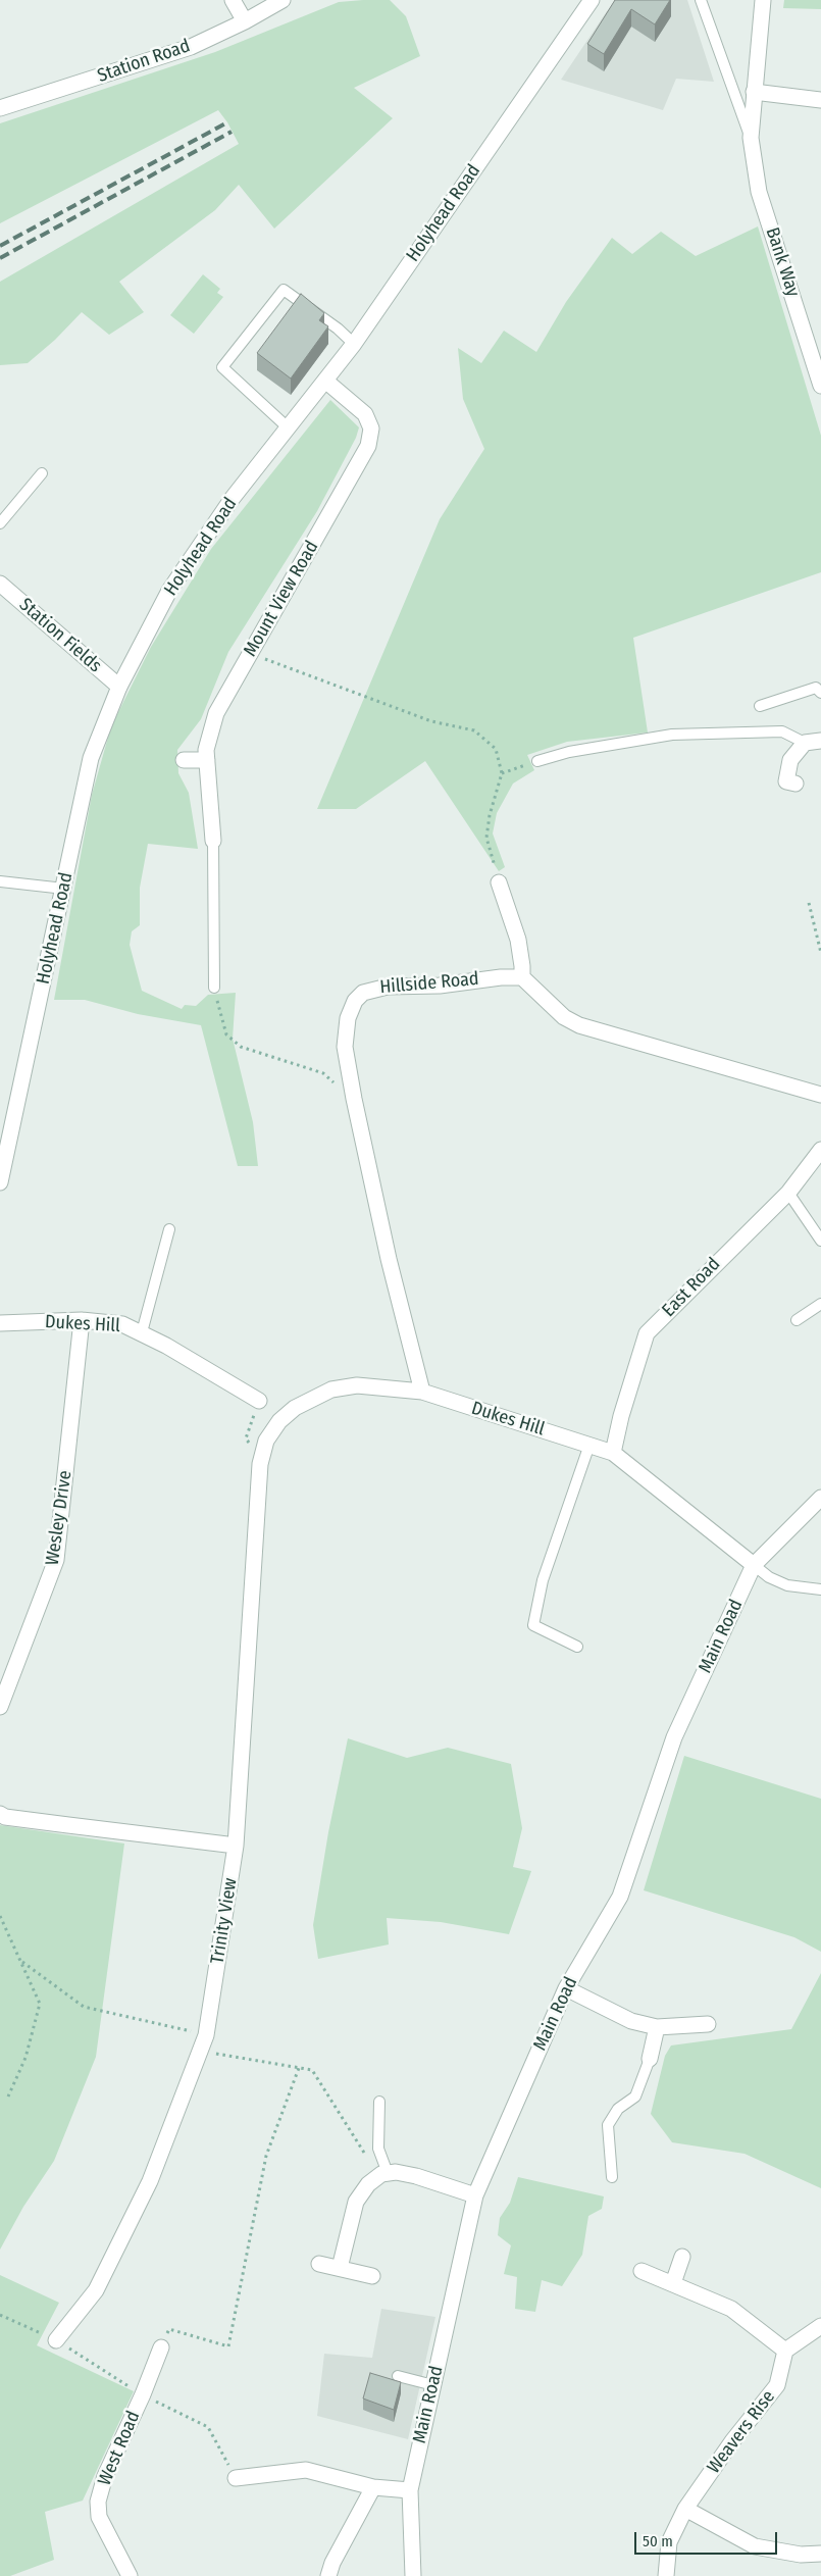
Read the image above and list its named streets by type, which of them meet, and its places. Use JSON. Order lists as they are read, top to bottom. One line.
{"streets":{"street":["Station Road","Holyhead Road","Bank Way","Mount View Road","Station Fields","Hillside Road","East Road","Dukes Hill","Wesley Drive","Main Road","Trinity View","Weavers Rise","West Road"]},"crossings":[["Holyhead Road","Mount View Road"],["Holyhead Road","Station Fields"],["Hillside Road","Dukes Hill"],["East Road","Dukes Hill"],["Dukes Hill","Wesley Drive"],["Dukes Hill","Main Road"],["Dukes Hill","Trinity View"]],"scale_bar":"50 m"}
